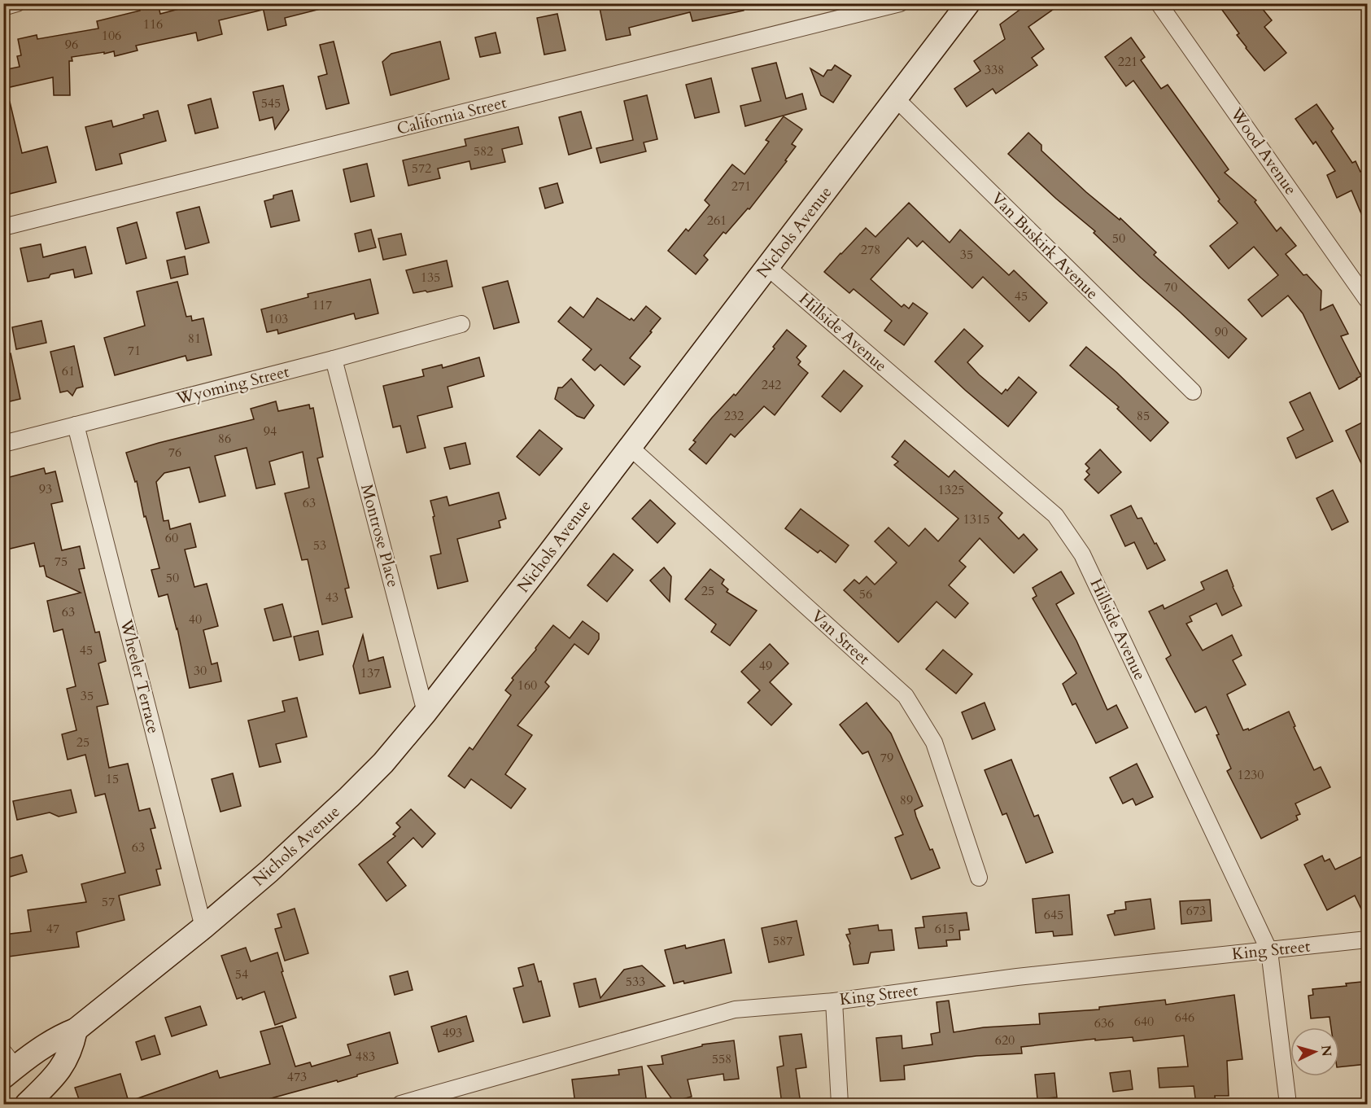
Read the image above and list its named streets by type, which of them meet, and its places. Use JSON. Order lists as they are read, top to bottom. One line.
{"streets":{"main road":["Nichols Avenue"],"street":["California Street","Wood Avenue","Van Buskirk Avenue","Hillside Avenue","Wyoming Street","Montrose Place","Van Street","Wheeler Terrace","King Street"]},"crossings":[["Nichols Avenue","Van Buskirk Avenue"],["Nichols Avenue","Hillside Avenue"],["Nichols Avenue","Montrose Place"],["Nichols Avenue","Van Street"],["Nichols Avenue","Wheeler Terrace"],["Hillside Avenue","King Street"],["Wyoming Street","Montrose Place"],["Wyoming Street","Wheeler Terrace"]],"house_numbers":["116","106","96","221","338","545","582","572","271","261","50","278","35","135","70","45","117","103","90","81","71","61","242","232","85","94","86","76","93","1325","63","1315","60","53","75","50","25","56","43","63","40","45","49","30","137","160","35","25","79","1230","15","89","63","57","673","645","47","615","587","54","533","646","640","636","493","620","483","558","473"],"north":"right"}
